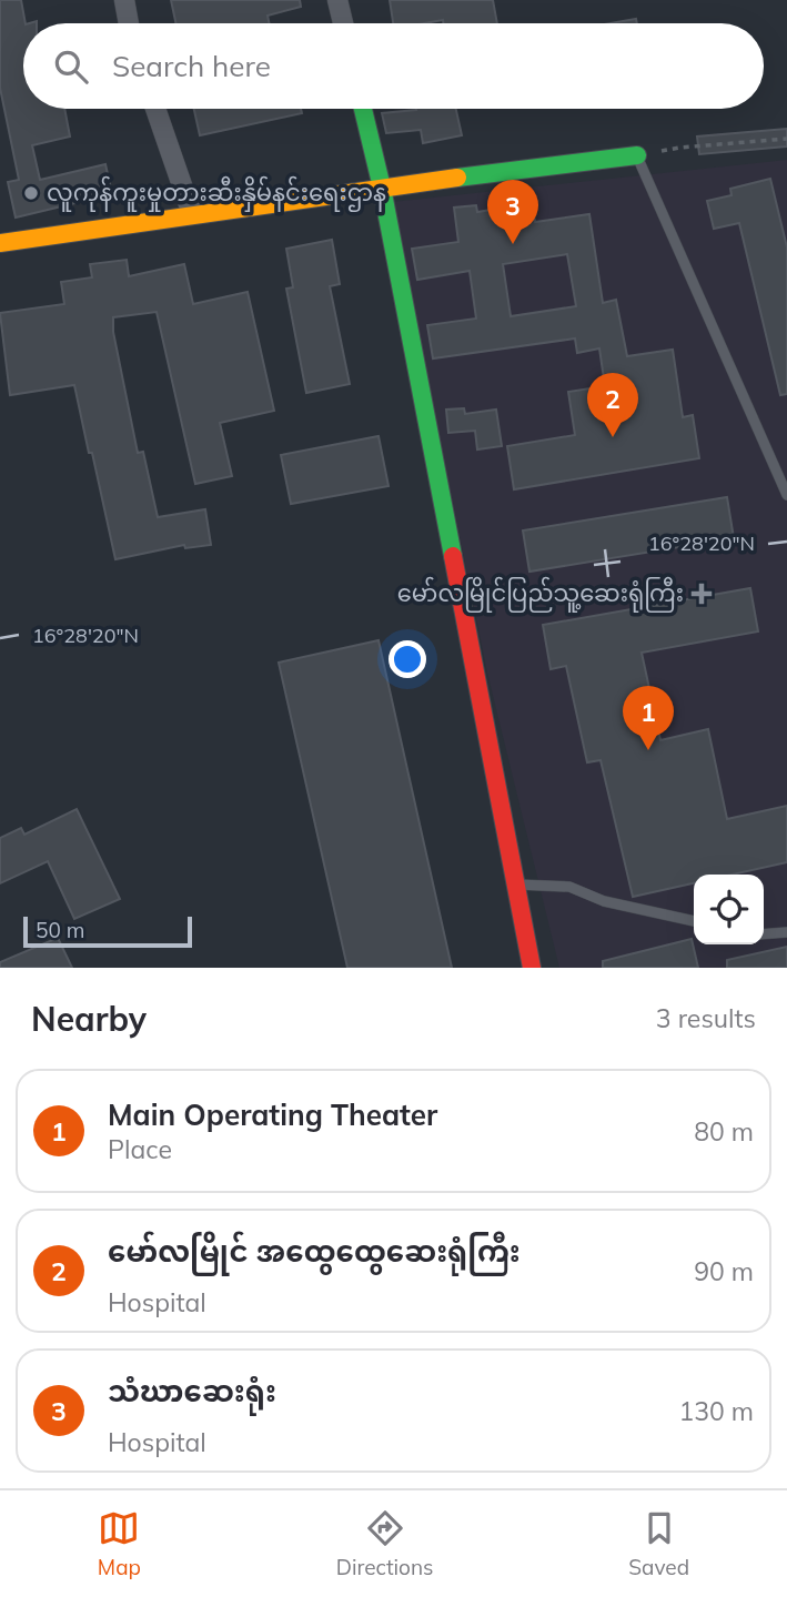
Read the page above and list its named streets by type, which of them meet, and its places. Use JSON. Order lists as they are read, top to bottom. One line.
{"places":{"other":["လူကုန်ကူးမှုတားဆီးနှိမ်နင်းရေးဌာန"],"health":["မော်လမြိုင်ပြည်သူ့ဆေးရုံကြီး"]},"scale_bar":"50 m","page":{"search":"Search here","pins":["3","2","1"],"scale":"50 m","heading":["Nearby","3 results"],"list":[{"mark":"1","name":"Main Operating Theater","note":"Place","value":"80 m"},{"mark":"2","name":"မော်လမြိုင် အထွေထွေဆေးရုံကြီး","note":"Hospital","value":"90 m"},{"mark":"3","name":"သံဃာဆေးရုံး","note":"Hospital","value":"130 m"}],"nav":["Map","Directions","Saved"]},"coordinates":["16°28'20\"N"]}
